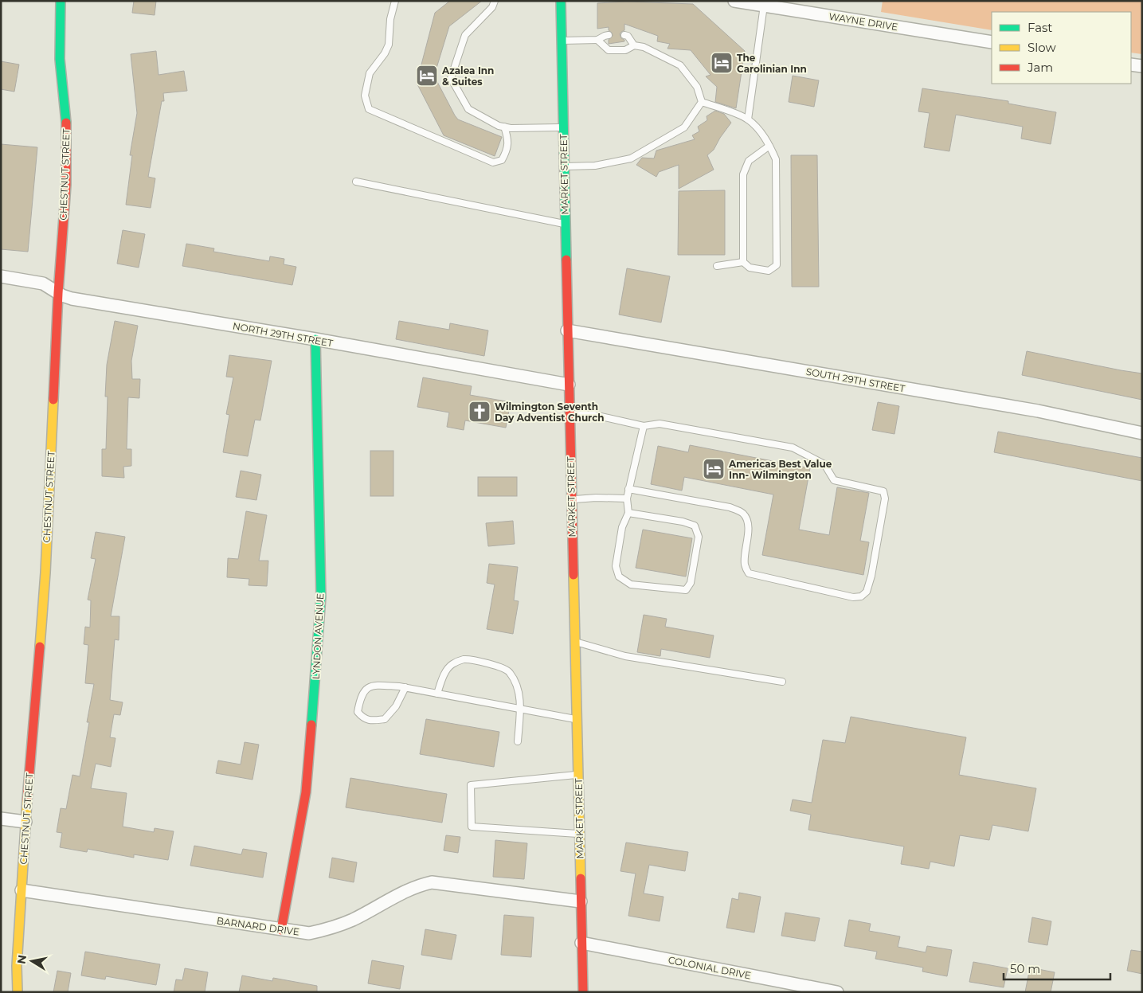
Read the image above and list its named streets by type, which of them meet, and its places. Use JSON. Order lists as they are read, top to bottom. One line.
{"streets":{"street":["WAYNE DRIVE","CHESTNUT STREET","MARKET STREET","NORTH 29TH STREET","SOUTH 29TH STREET","LYNDON AVENUE","BARNARD DRIVE","COLONIAL DRIVE"]},"crossings":[["CHESTNUT STREET","NORTH 29TH STREET"],["CHESTNUT STREET","BARNARD DRIVE"],["MARKET STREET","NORTH 29TH STREET"],["MARKET STREET","SOUTH 29TH STREET"],["MARKET STREET","BARNARD DRIVE"],["MARKET STREET","COLONIAL DRIVE"],["NORTH 29TH STREET","LYNDON AVENUE"],["LYNDON AVENUE","BARNARD DRIVE"]],"places":{"hotel":["The Carolinian Inn","Azalea Inn & Suites","Americas Best Value Inn- Wilmington"],"church":["Wilmington Seventh Day Adventist Church"]},"legend":["Fast","Slow","Jam"],"scale_bar":"50 m","north":"left"}
